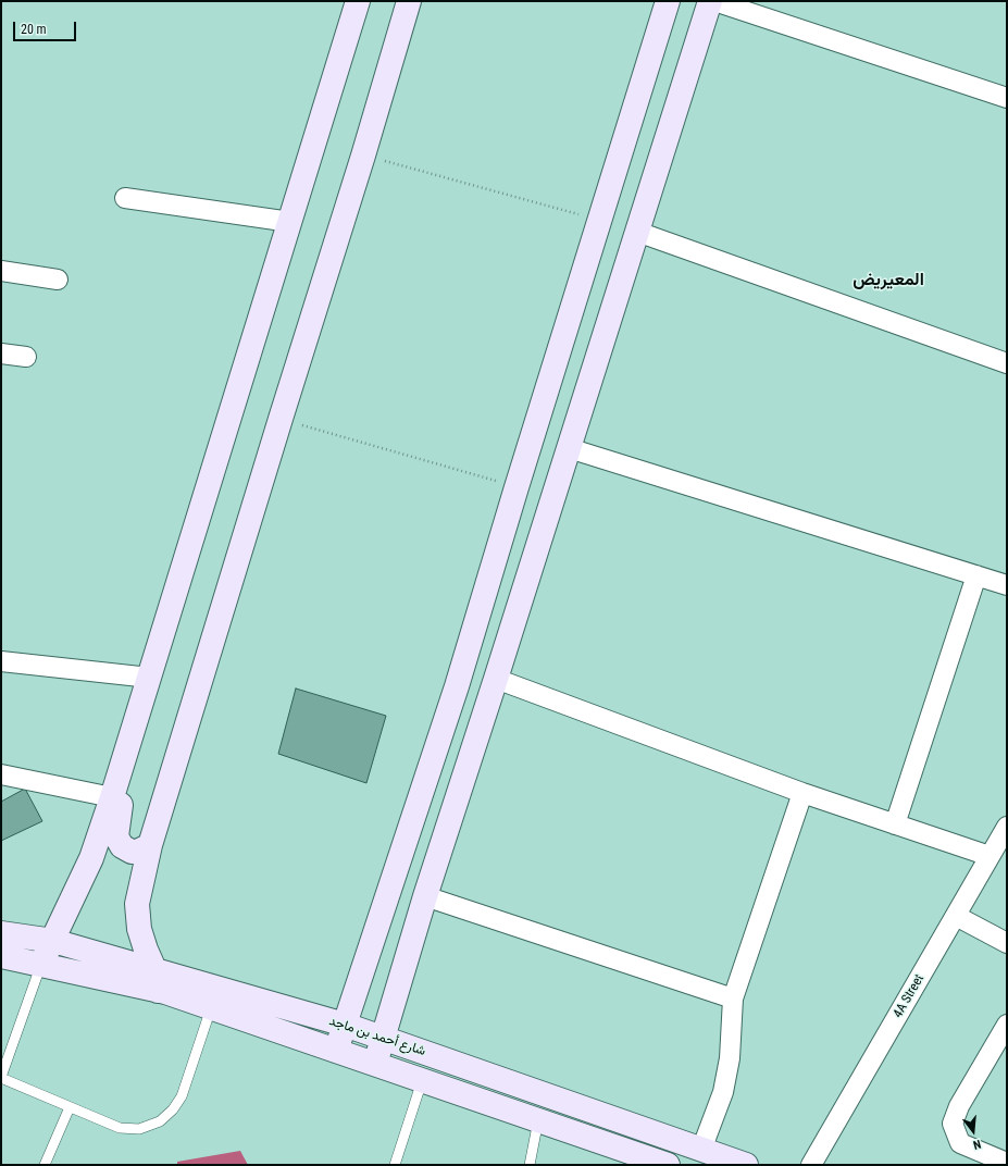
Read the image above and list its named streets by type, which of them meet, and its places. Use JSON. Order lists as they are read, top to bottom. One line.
{"streets":{"street":["4A Street","شارع أحمد بن ماجد"]},"districts":["المعيريض"],"scale_bar":"20 m","north":"bottom"}
